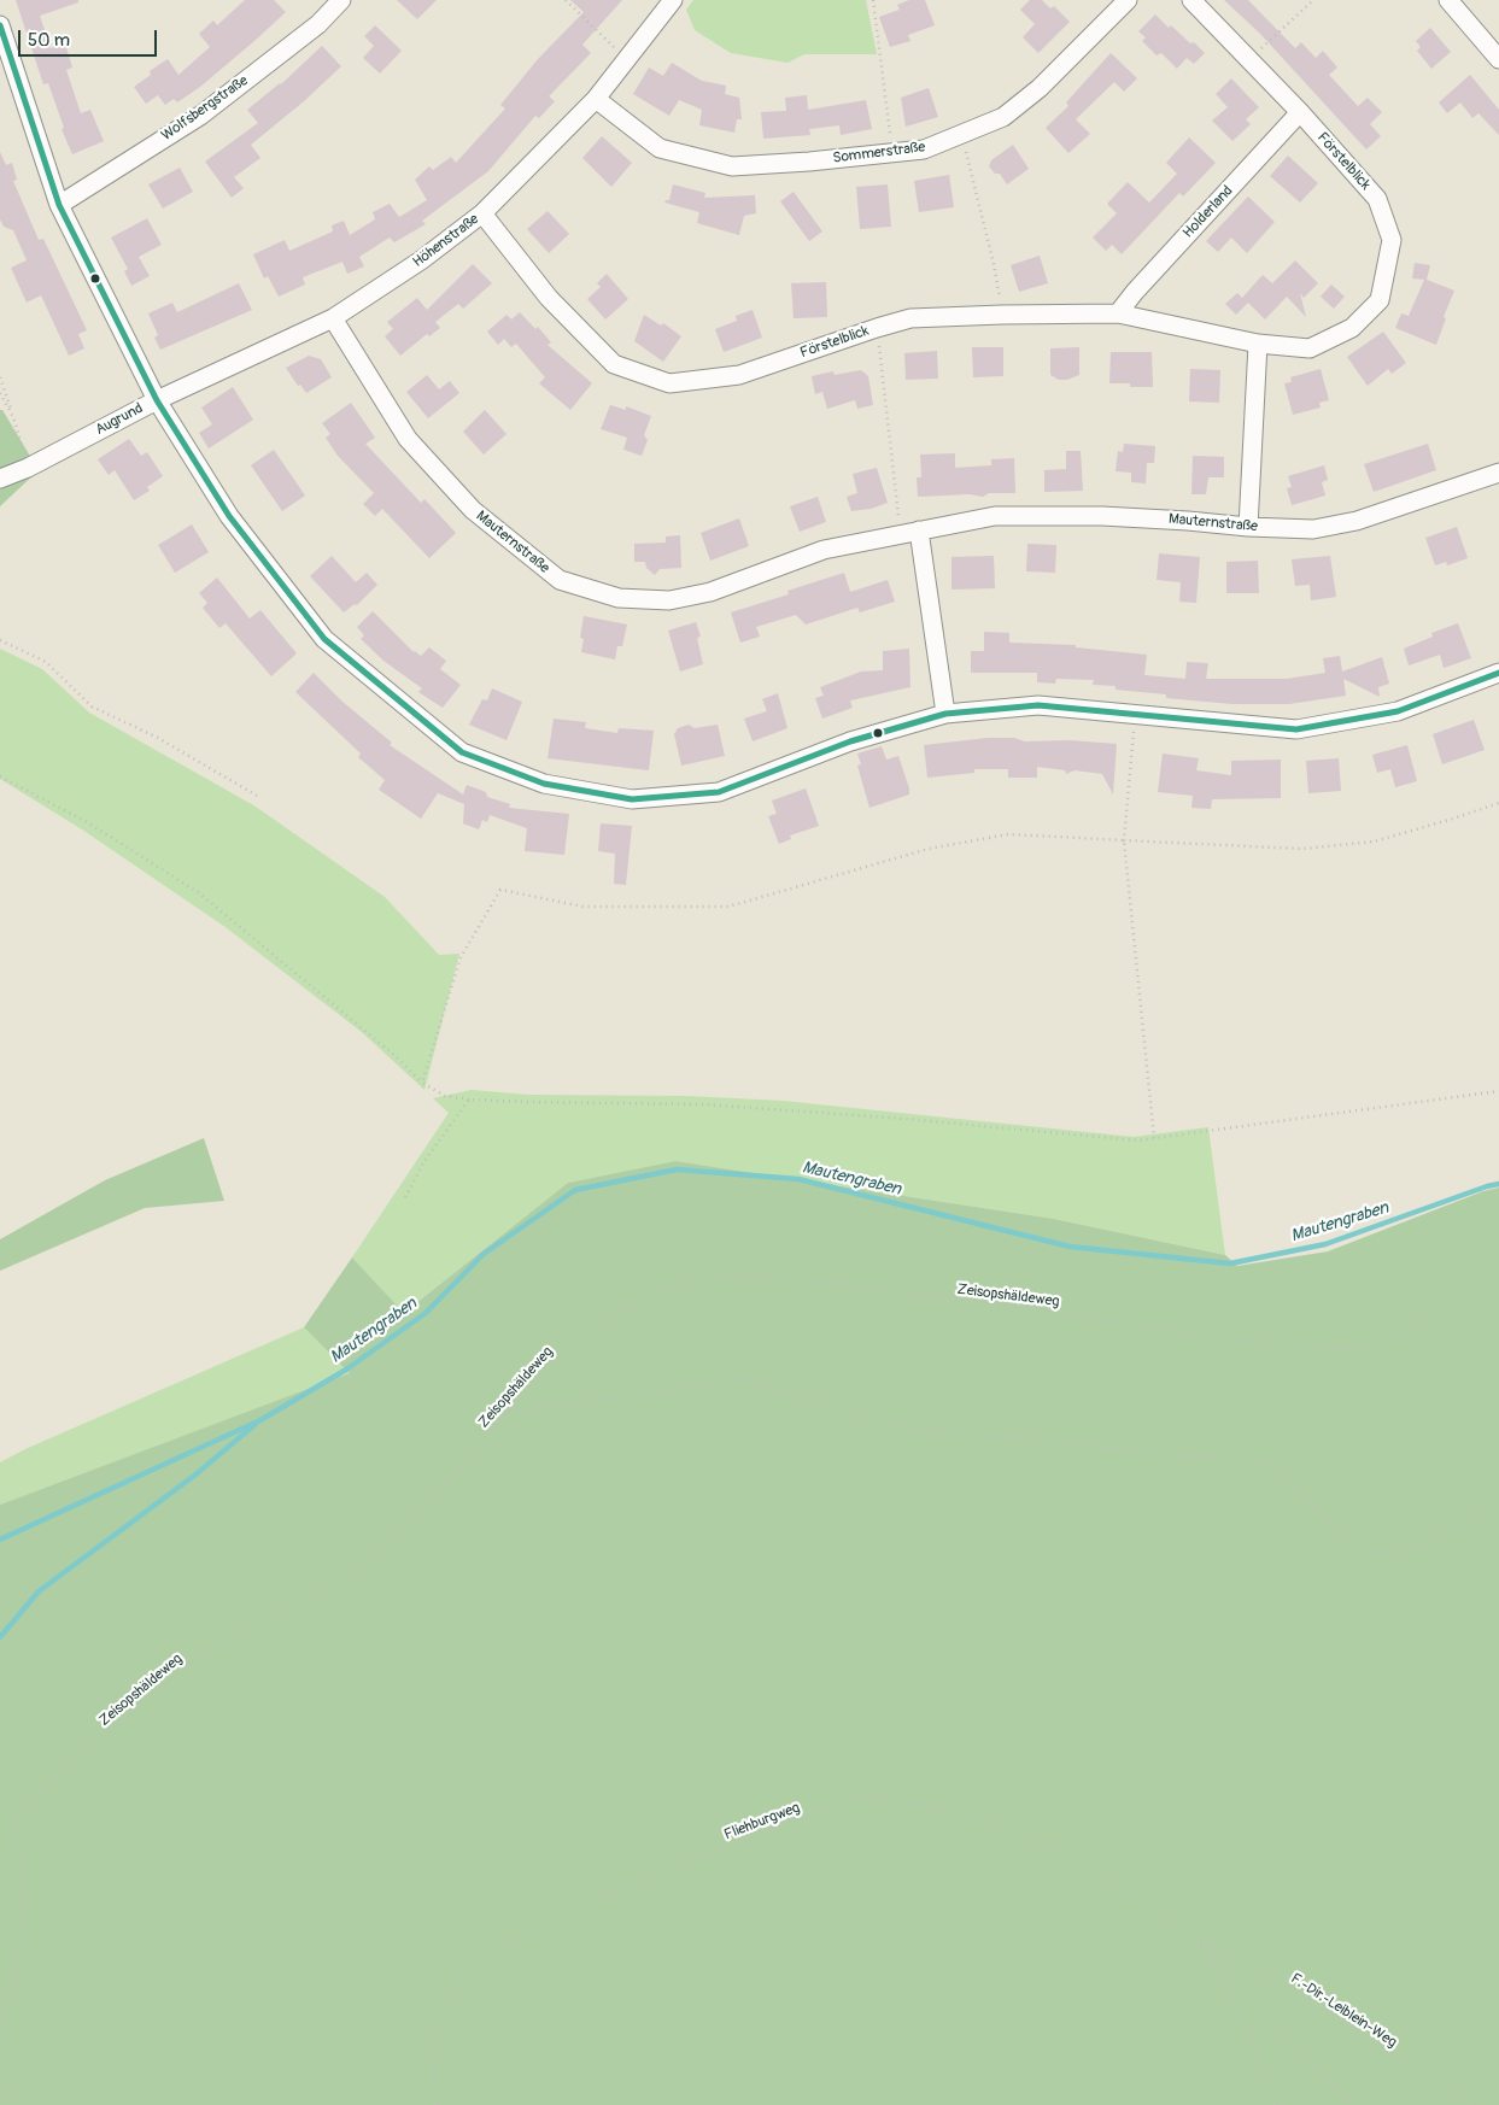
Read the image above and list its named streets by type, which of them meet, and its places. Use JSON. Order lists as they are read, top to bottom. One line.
{"streets":{"street":["Wolfsbergstraße","Sommerstraße","Förstelblick","Holderland","Höhenstraße","Augrund","Mauternstraße"],"path":["Zeisopshäldeweg","Fliehburgweg","F.-Dir.-Leiblein-Weg"]},"crossings":[["Sommerstraße","Höhenstraße"],["Förstelblick","Holderland"],["Förstelblick","Höhenstraße"],["Höhenstraße","Augrund"],["Höhenstraße","Mauternstraße"],["Fliehburgweg","F.-Dir.-Leiblein-Weg"]],"water":["Mautengraben"],"scale_bar":"50 m"}
